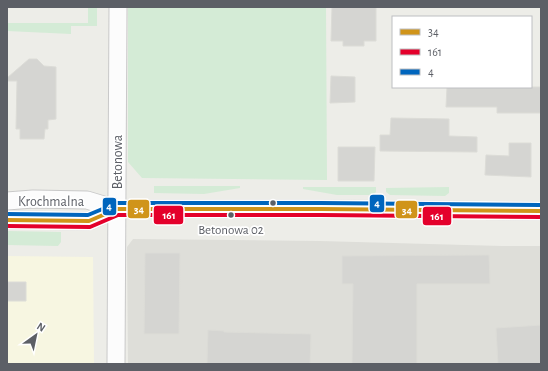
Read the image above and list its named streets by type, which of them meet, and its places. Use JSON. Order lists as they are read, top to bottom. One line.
{"streets":{"street":["Betonowa","Krochmalna"]},"crossings":[["Betonowa","Krochmalna"]],"places":["Betonowa 02"],"lines":["transit line 4","transit line 34","transit line 161"],"legend":["34","161","4"],"north":"top right"}
